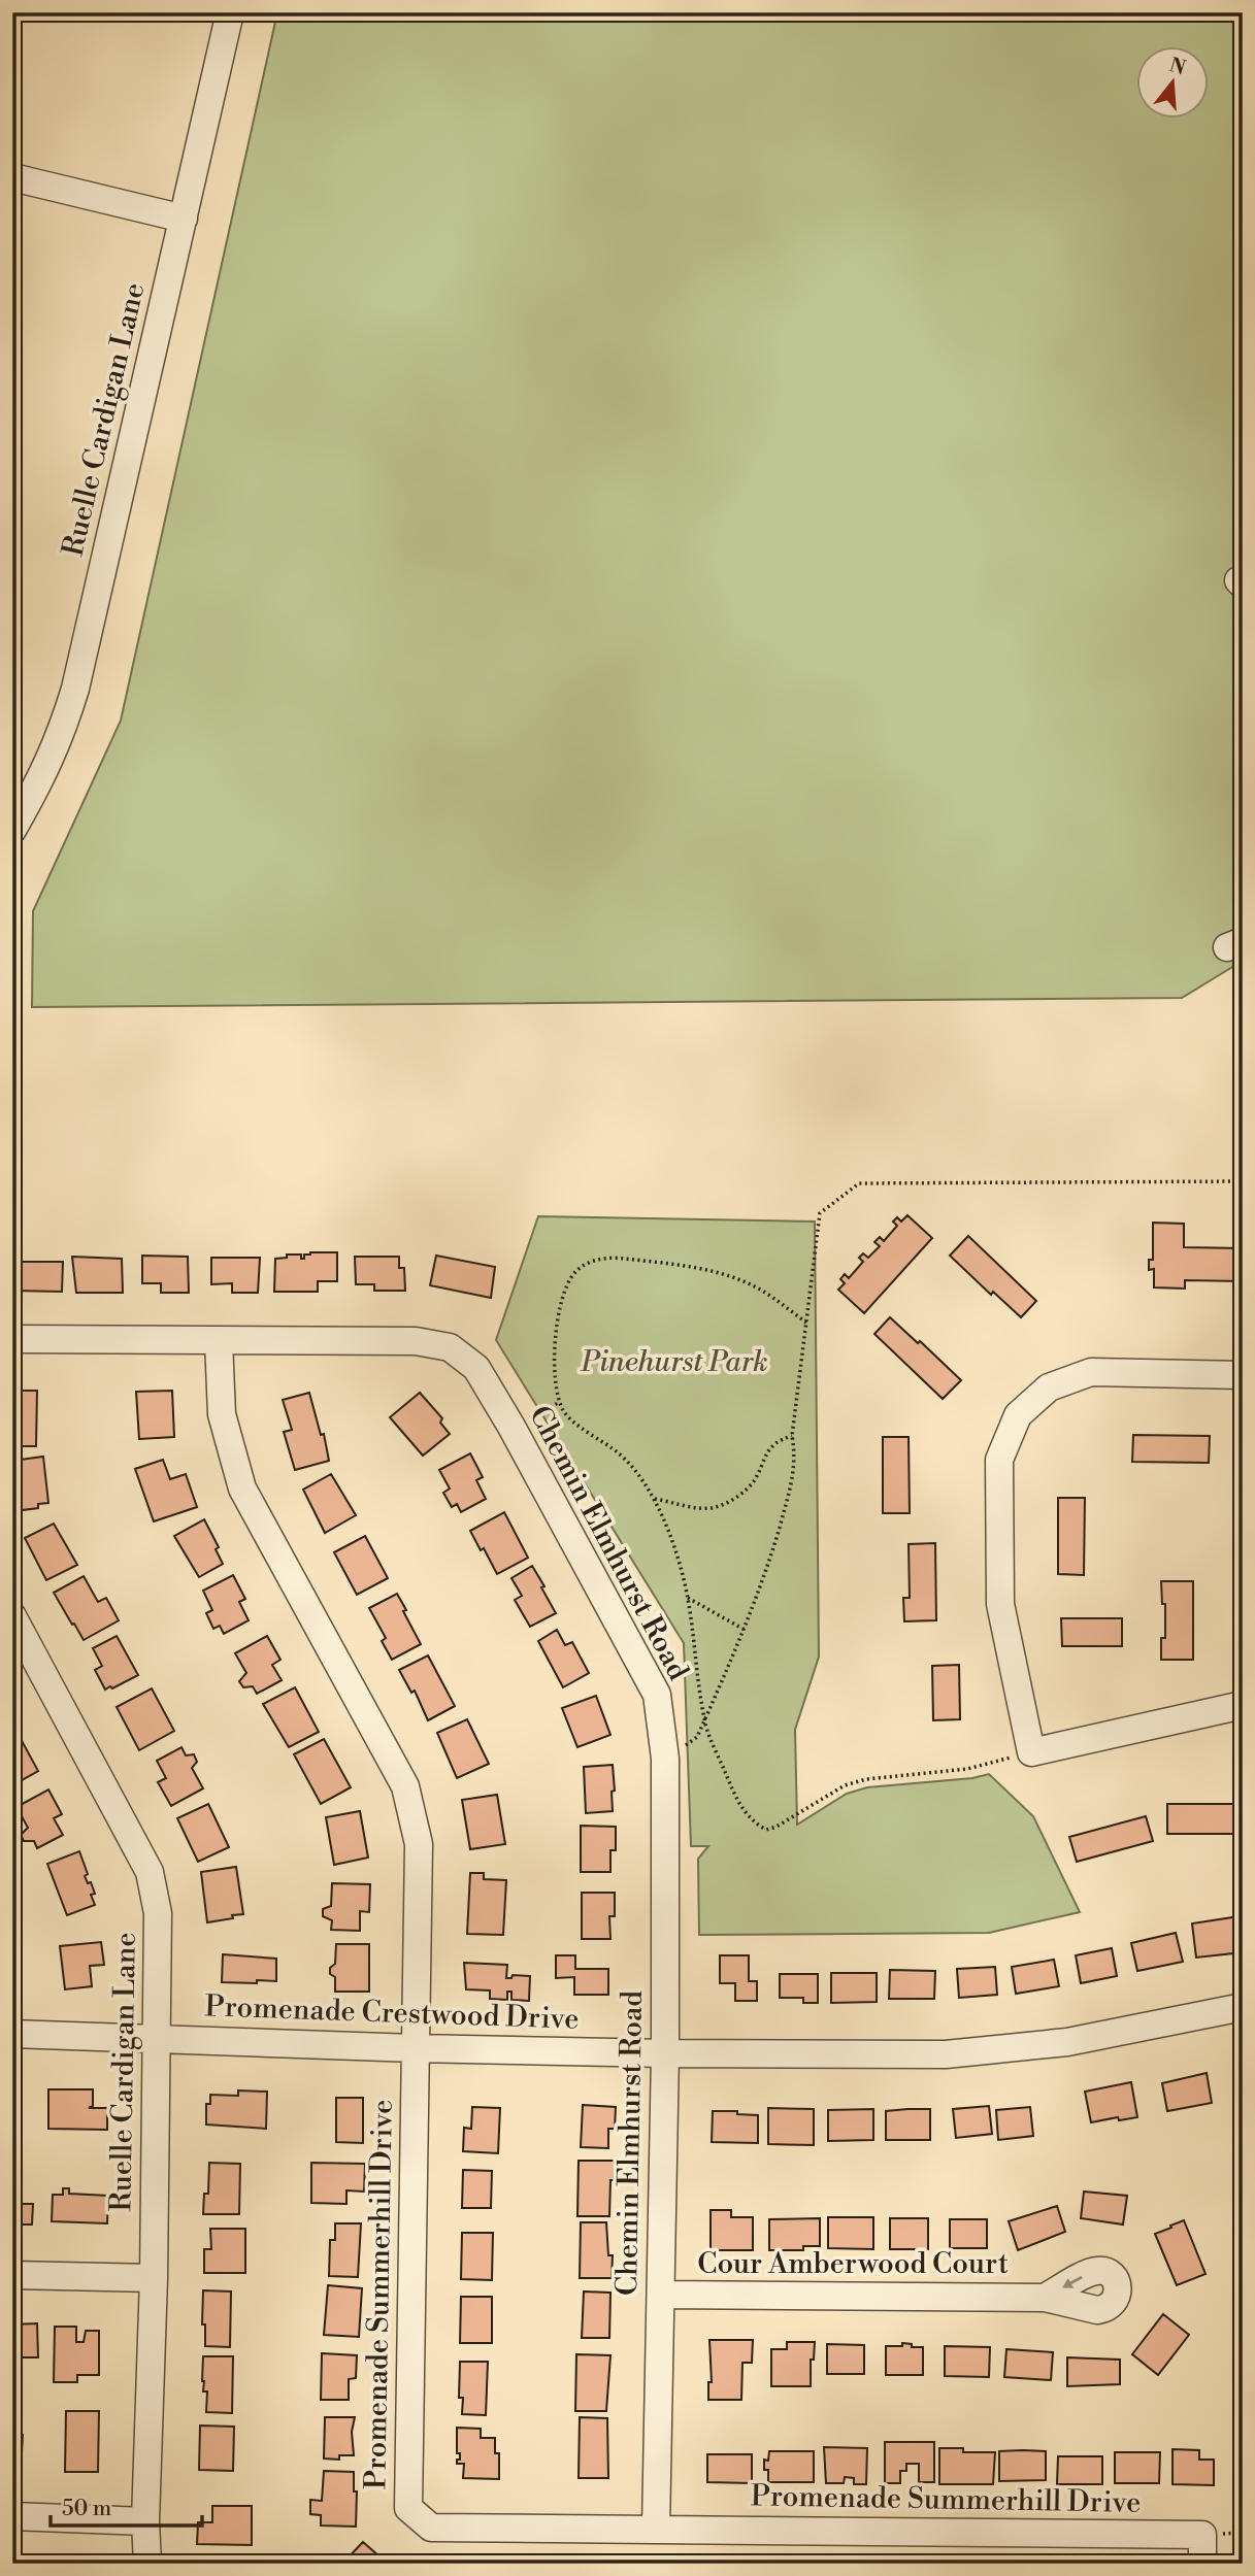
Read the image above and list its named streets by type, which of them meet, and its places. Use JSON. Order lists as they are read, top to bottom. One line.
{"streets":{"street":["Ruelle Cardigan Lane","Chemin Elmhurst Road","Promenade Crestwood Drive","Cour Amberwood Court","Promenade Summerhill Drive"]},"crossings":[["Ruelle Cardigan Lane","Promenade Crestwood Drive"],["Chemin Elmhurst Road","Promenade Crestwood Drive"],["Chemin Elmhurst Road","Cour Amberwood Court"],["Chemin Elmhurst Road","Promenade Summerhill Drive"],["Promenade Crestwood Drive","Promenade Summerhill Drive"]],"parks":["Pinehurst Park"],"scale_bar":"50 m","north":"top"}
